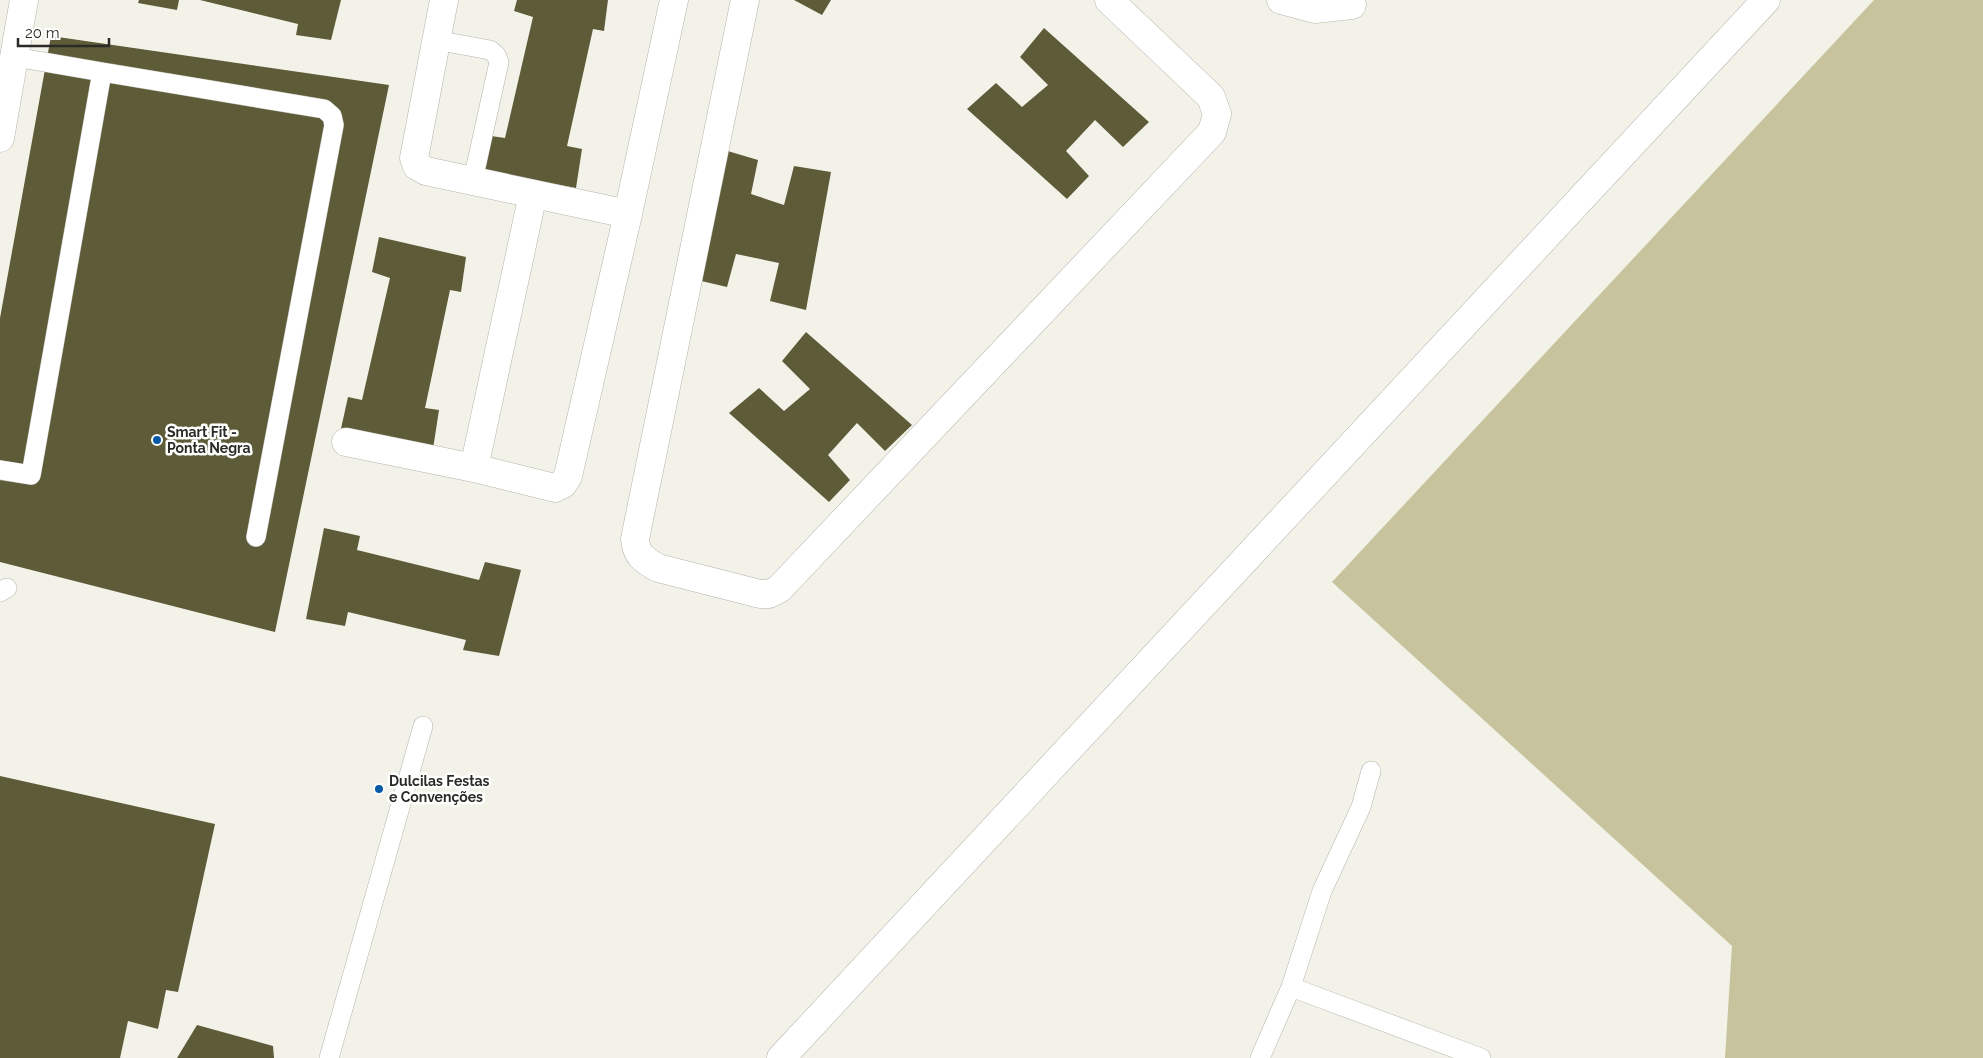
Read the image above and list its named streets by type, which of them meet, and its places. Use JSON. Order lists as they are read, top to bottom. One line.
{"places":["Smart Fit - Ponta Negra","Dulcilas Festas e Convenções"],"scale_bar":"20 m"}
